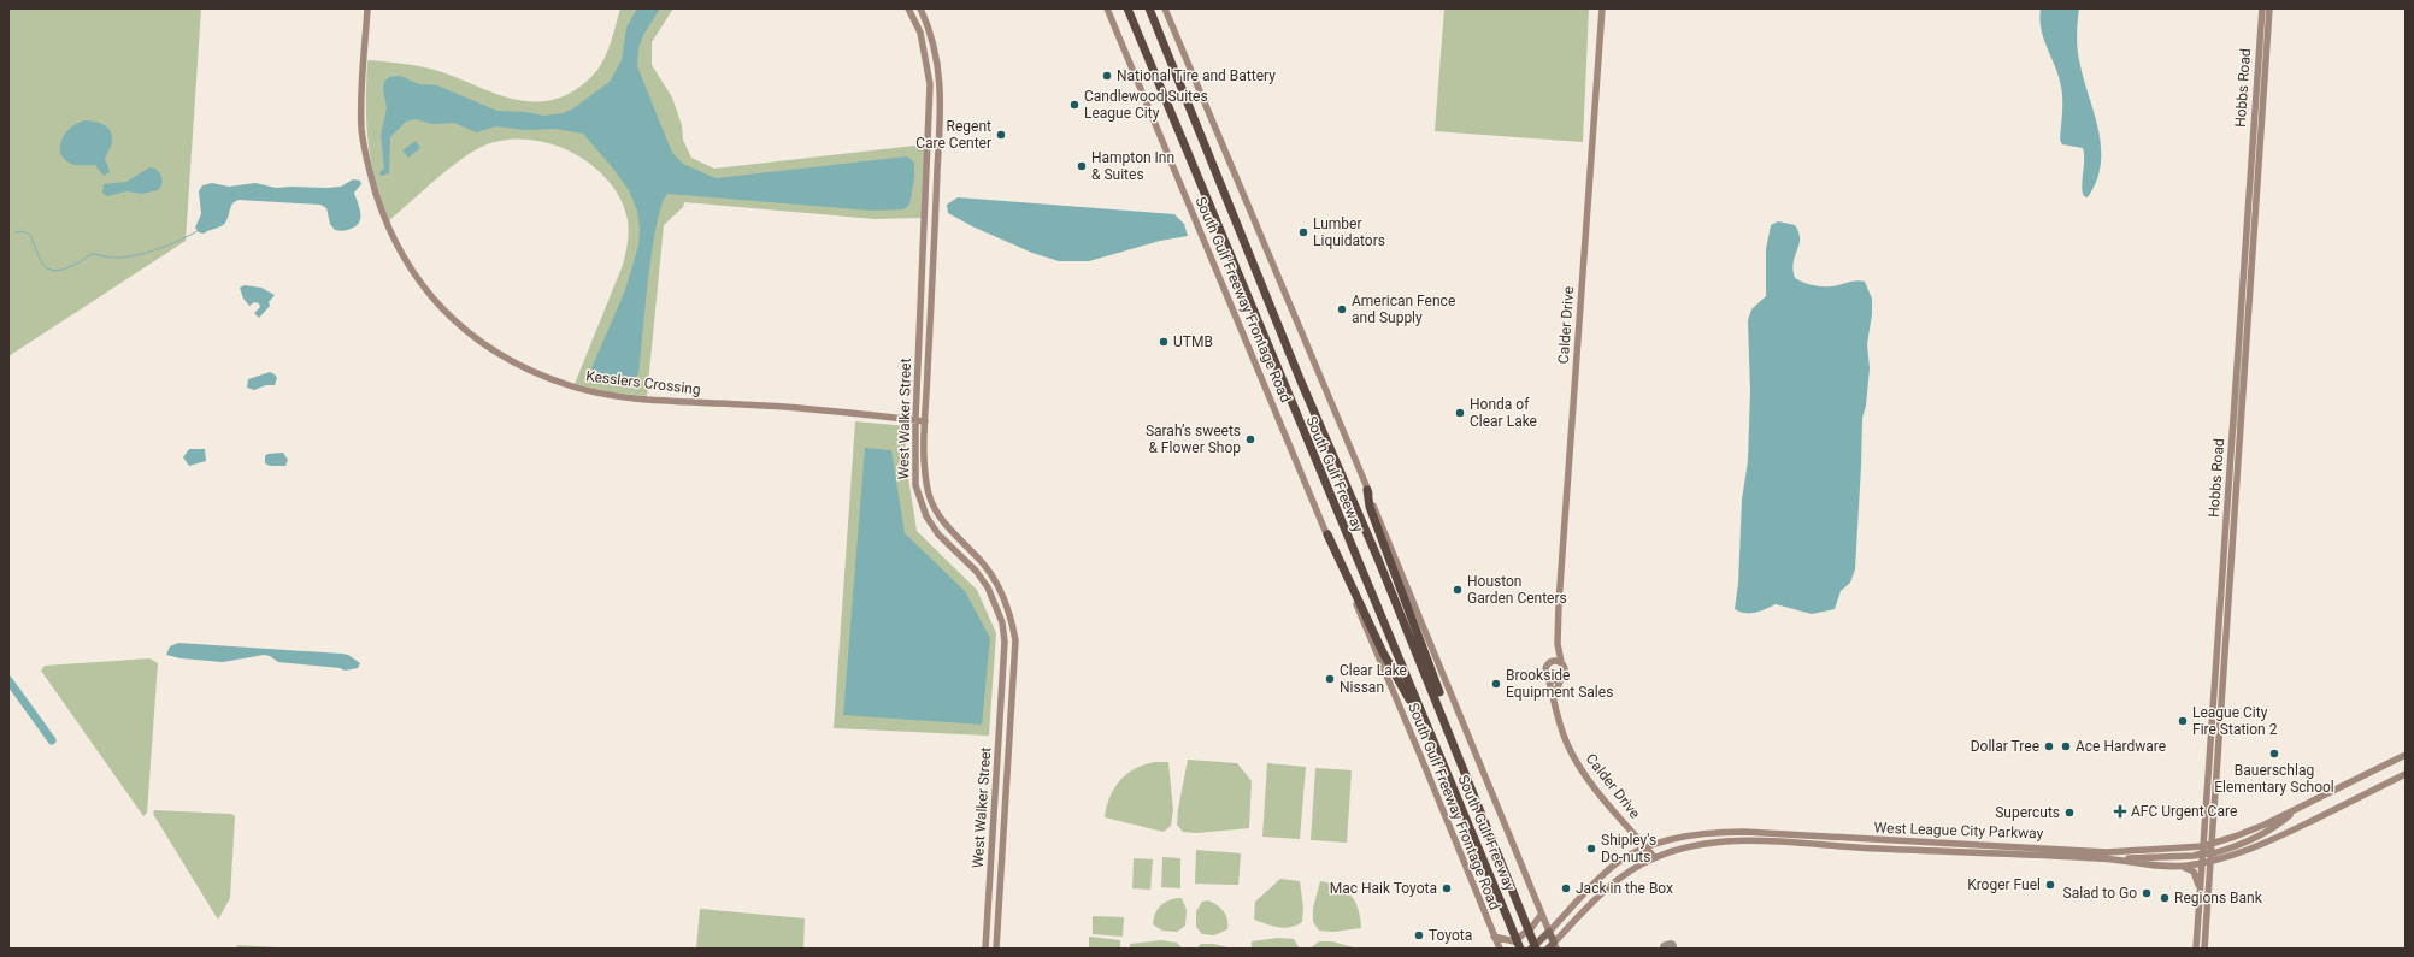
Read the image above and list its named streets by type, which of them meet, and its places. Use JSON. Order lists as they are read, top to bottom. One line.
{"streets":{"highway":["South Gulf Freeway"],"main road":["West League City Parkway"],"street":["Hobbs Road","South Gulf Freeway Frontage Road","Calder Drive","Kesslers Crossing","West Walker Street"]},"crossings":[["Hobbs Road","West League City Parkway"],["Calder Drive","West League City Parkway"],["Kesslers Crossing","West Walker Street"]],"places":{"other":["National Tire and Battery","Candlewood Suites League City","Regent Care Center","Hampton Inn & Suites","Lumber Liquidators","American Fence and Supply","UTMB","Honda of Clear Lake","Sarah’s sweets & Flower Shop","Houston Garden Centers","Clear Lake Nissan","Brookside Equipment Sales","League City Fire Station 2","Dollar Tree","Ace Hardware","Bauerschlag Elementary School","Supercuts","Shipley's Do-nuts","Kroger Fuel","Mac Haik Toyota","Jack in the Box","Salad to Go","Regions Bank","Toyota"],"health":["AFC Urgent Care"]}}
